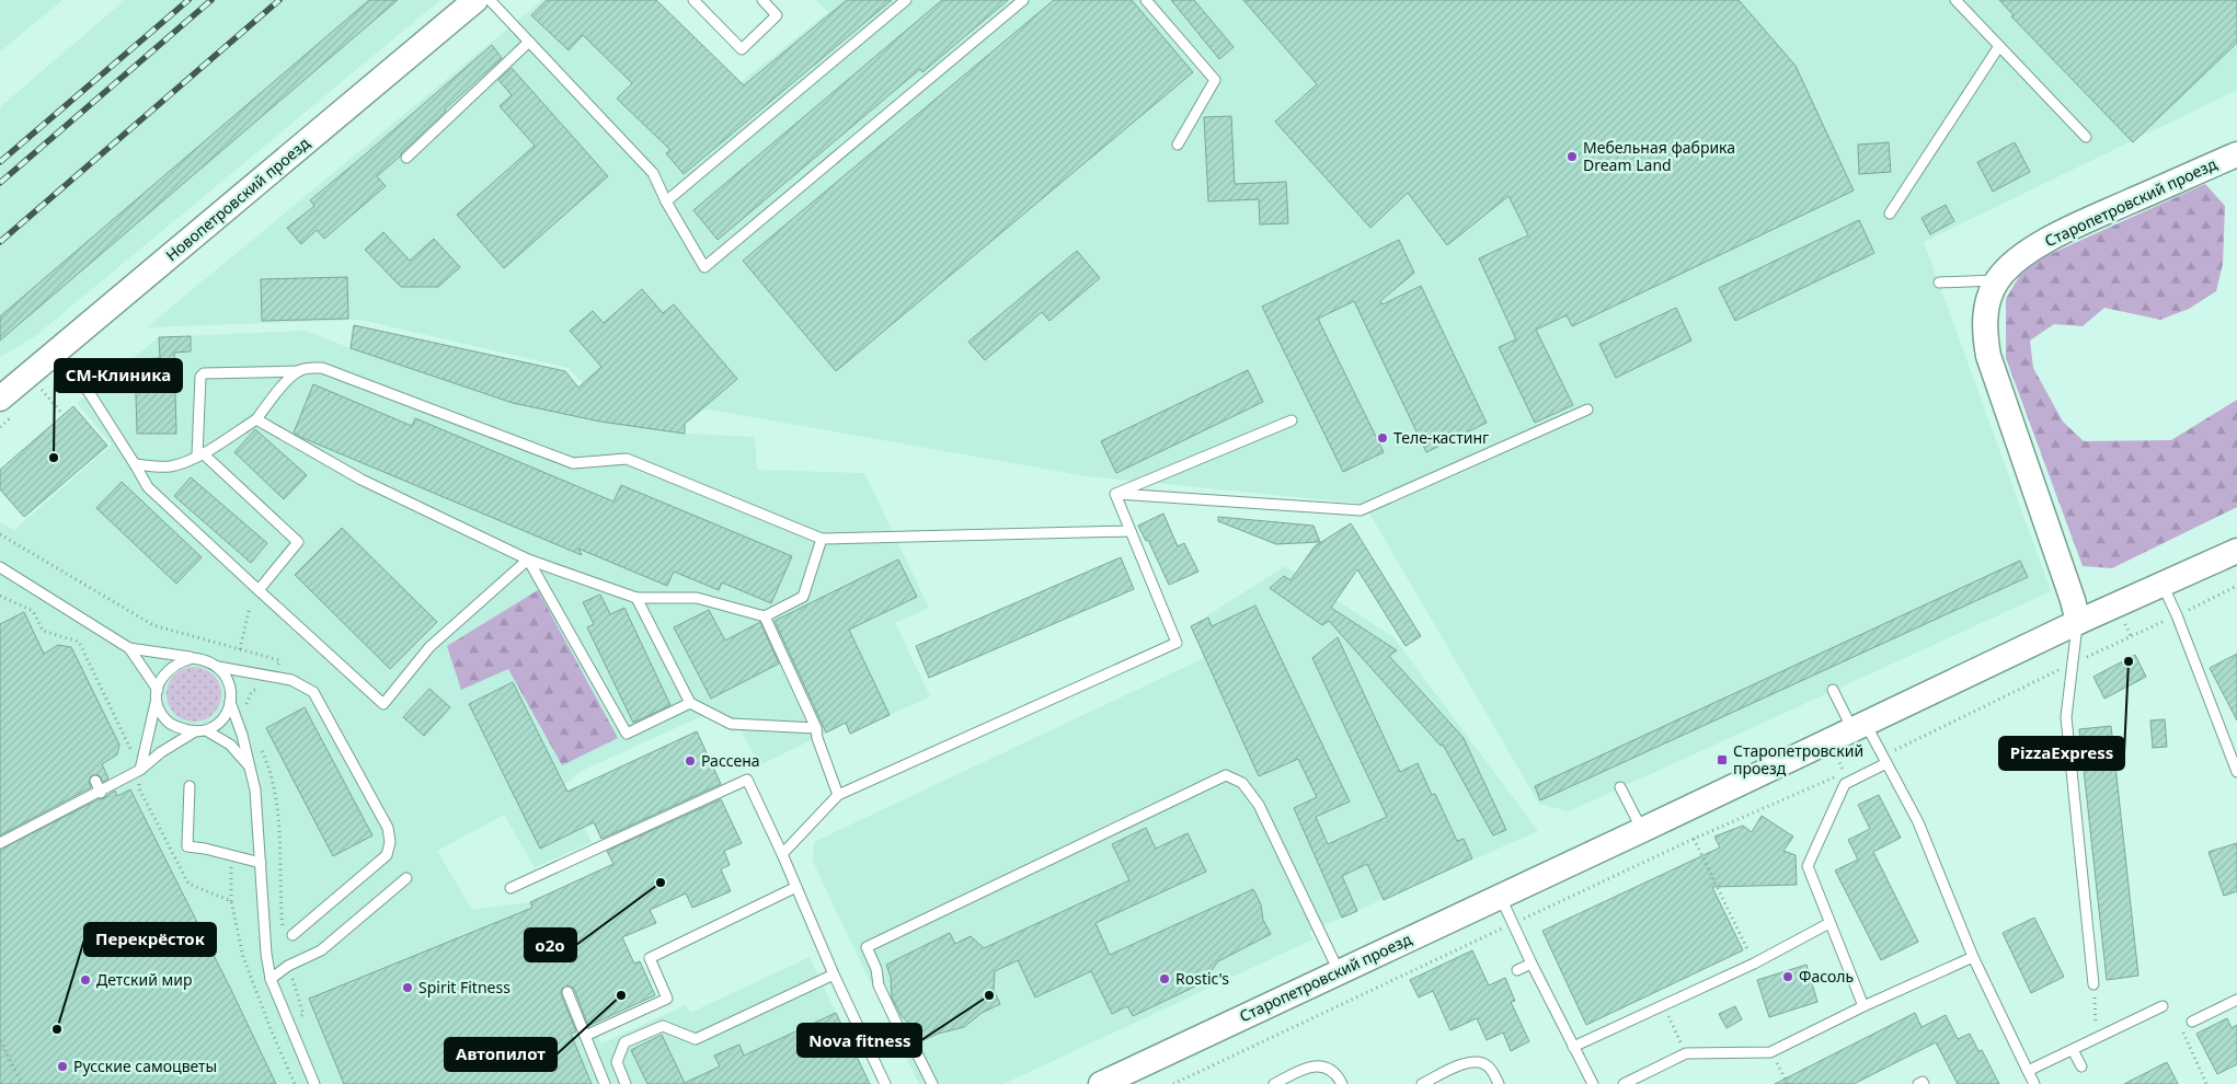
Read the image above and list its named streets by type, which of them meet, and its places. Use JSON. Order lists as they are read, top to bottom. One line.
{"streets":{"street":["Новопетровский проезд","Старопетровский проезд"]},"places":{"other":["Мебельная фабрика Dream Land","Теле-кастинг","СМ-Клиника","PizzaExpress","Рассена","o2o","Фасоль","Rostic's","Детский мир","Spirit Fitness","Автопилот","Nova fitness","Перекрёсток","Русские самоцветы"],"transit":["Старопетровский проезд"]}}
